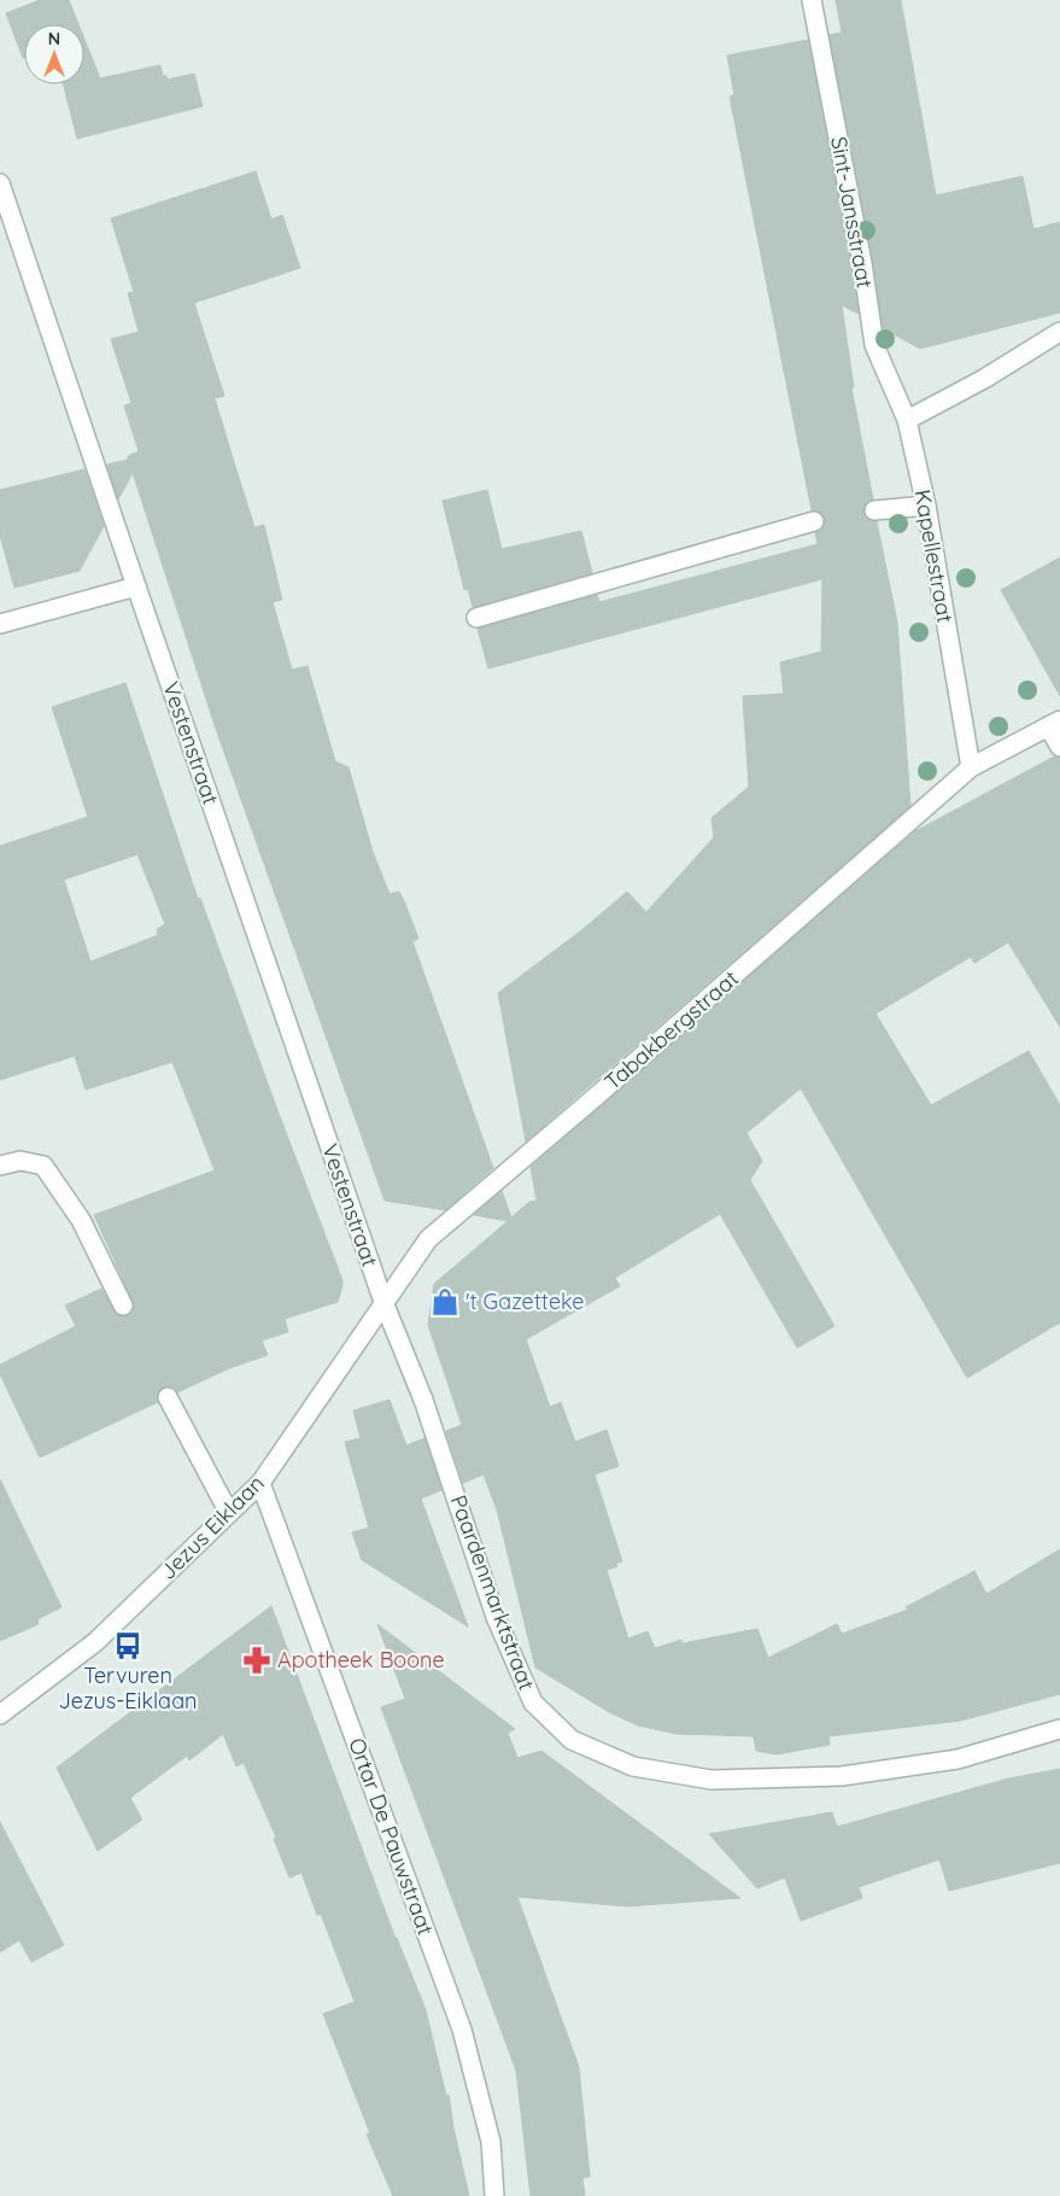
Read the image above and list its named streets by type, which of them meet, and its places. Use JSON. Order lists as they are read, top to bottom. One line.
{"streets":{"street":["Sint-Jansstraat","Kapellestraat","Vestenstraat","Tabakbergstraat","Jezus Eiklaan","Paardenmarktstraat","Ortar De Pauwstraat"]},"crossings":[["Sint-Jansstraat","Kapellestraat"],["Kapellestraat","Tabakbergstraat"],["Vestenstraat","Tabakbergstraat"],["Vestenstraat","Jezus Eiklaan"],["Vestenstraat","Paardenmarktstraat"],["Tabakbergstraat","Jezus Eiklaan"],["Tabakbergstraat","Paardenmarktstraat"],["Jezus Eiklaan","Paardenmarktstraat"],["Jezus Eiklaan","Ortar De Pauwstraat"]],"places":{"shop":["'t Gazetteke"],"bus stop":["Tervuren Jezus-Eiklaan"],"pharmacy":["Apotheek Boone"]},"north":"top"}
